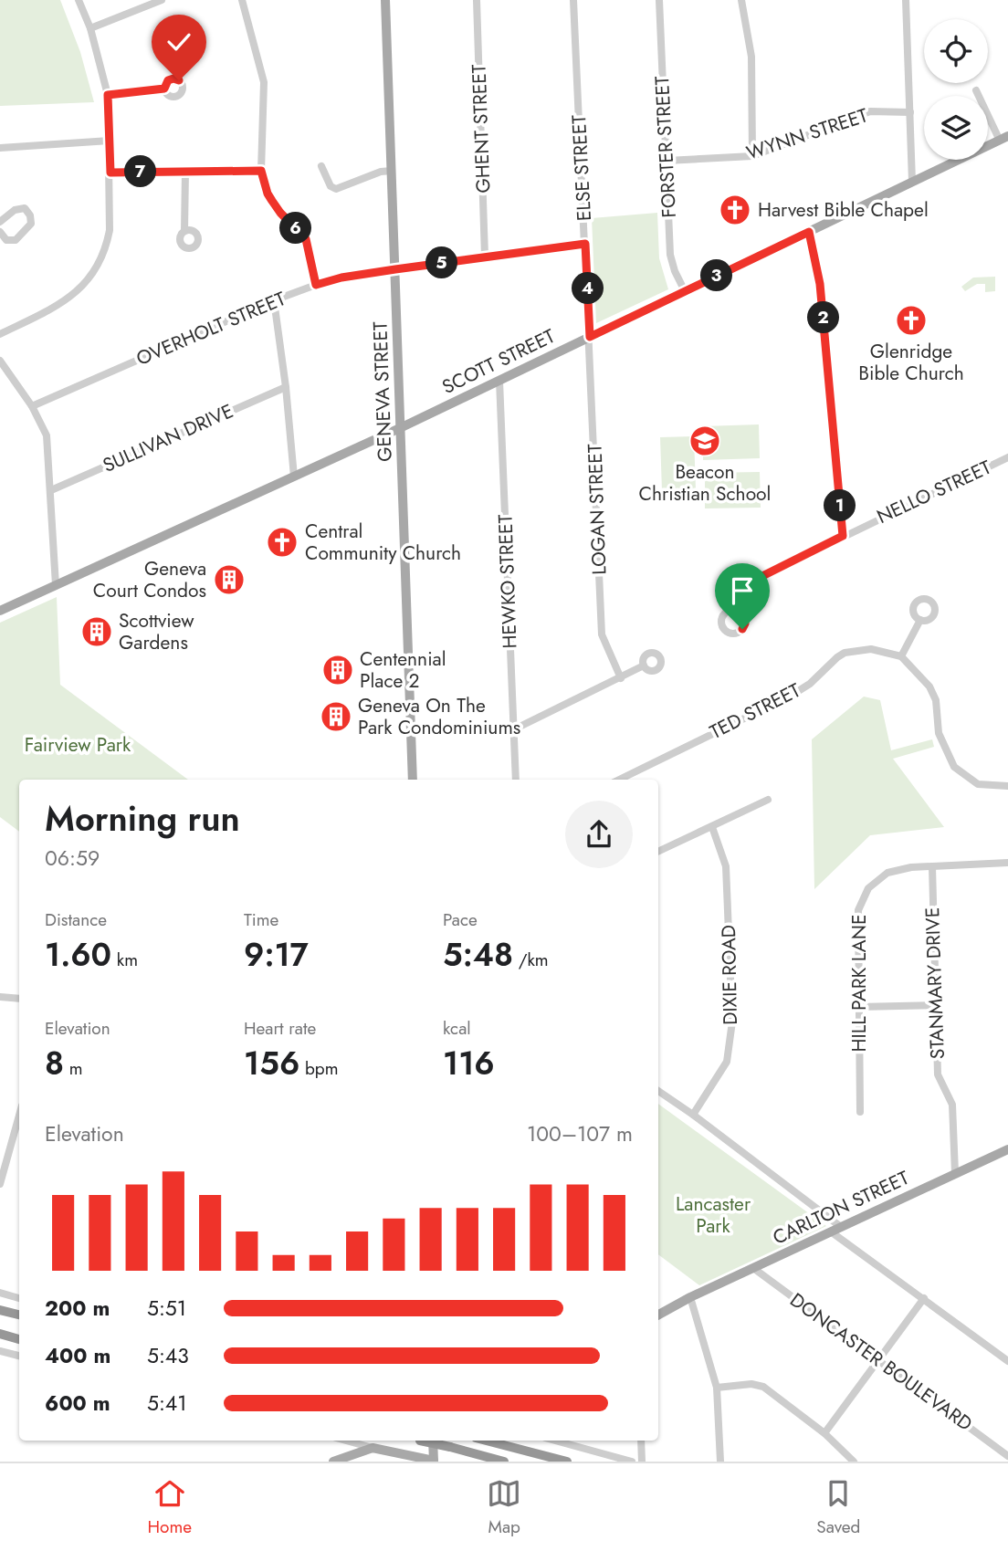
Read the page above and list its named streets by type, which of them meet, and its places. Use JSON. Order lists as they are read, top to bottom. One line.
{"streets":{"main road":["SCOTT STREET","GENEVA STREET","CARLTON STREET"],"street":["GHENT STREET","WYNN STREET","FORSTER STREET","ELSE STREET","OVERHOLT STREET","SULLIVAN DRIVE","NELLO STREET","LOGAN STREET","HEWKO STREET","TED STREET","DIXIE ROAD","HILL PARK LANE","STANMARY DRIVE","DONCASTER BOULEVARD"]},"crossings":[["GHENT STREET","OVERHOLT STREET"],["WYNN STREET","FORSTER STREET"],["FORSTER STREET","SCOTT STREET"],["ELSE STREET","OVERHOLT STREET"],["ELSE STREET","SCOTT STREET"],["ELSE STREET","LOGAN STREET"],["OVERHOLT STREET","GENEVA STREET"],["SCOTT STREET","GENEVA STREET"],["SCOTT STREET","LOGAN STREET"],["SCOTT STREET","HEWKO STREET"],["HILL PARK LANE","STANMARY DRIVE"],["STANMARY DRIVE","CARLTON STREET"],["CARLTON STREET","DONCASTER BOULEVARD"]],"parks":["Fairview Park","Lancaster Park"],"places":{"church":["Harvest Bible Chapel","Glenridge Bible Church","Central Community Church"],"school or university":["Beacon Christian School"],"building":["Geneva Court Condos","Scottview Gardens","Centennial Place 2","Geneva On The Park Condominiums"]},"page":{"pins":["7","6","5","3","4","2","1"],"heading":["Morning run","06:59"],"stats":[["Distance","1.60 km"],["Time","9:17"],["Pace","5:48 /km"],["Elevation","8 m"],["Heart rate","156 bpm"],["kcal","116"]],"chart":["Elevation","100–107 m"],"list":[{"name":"200 m","note":"5:51"},{"name":"400 m","note":"5:43"},{"name":"600 m","note":"5:41"}],"tabs":["Home","Map","Saved"]}}
